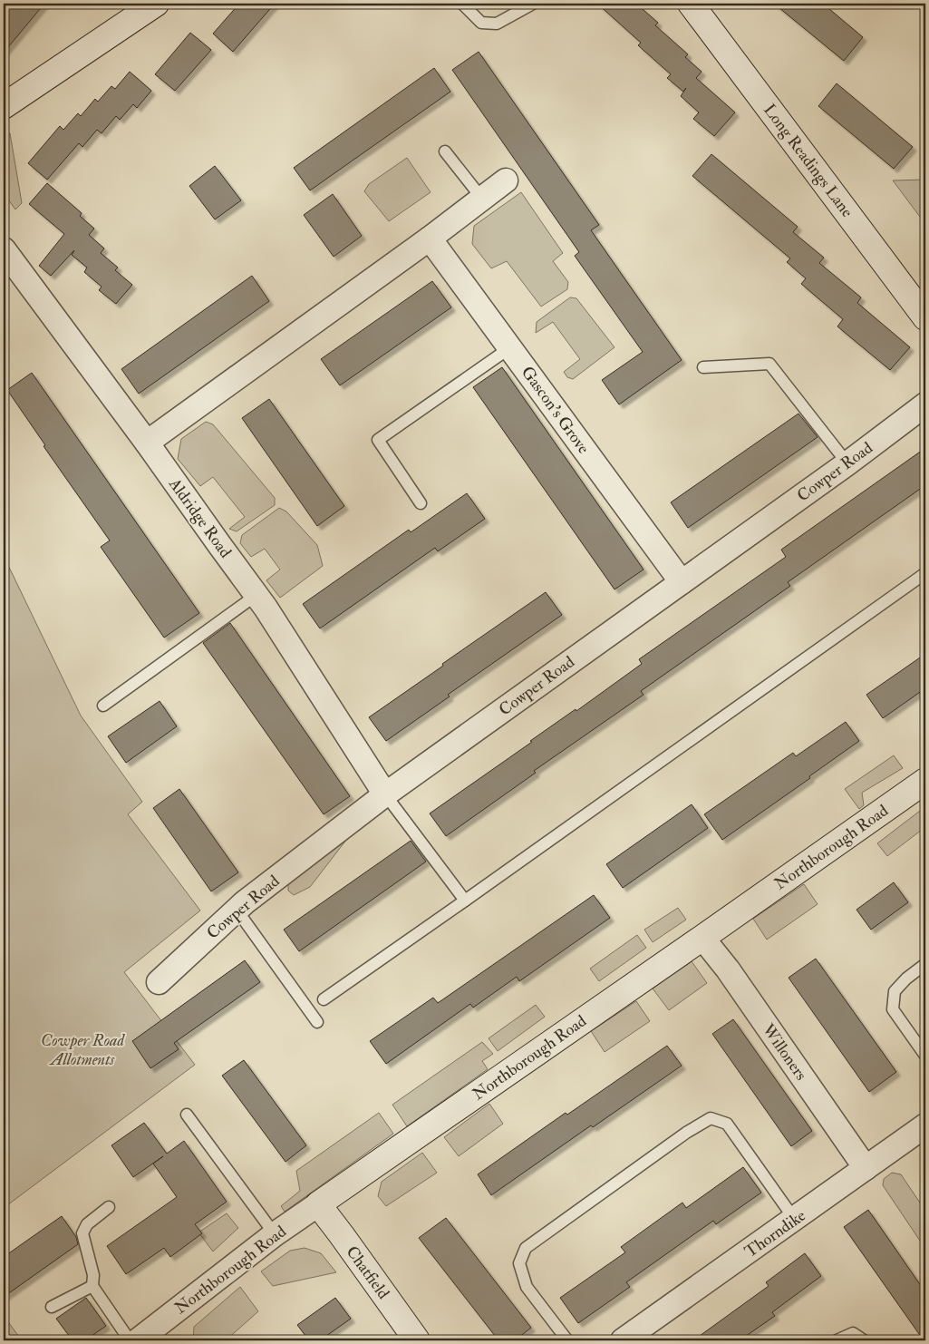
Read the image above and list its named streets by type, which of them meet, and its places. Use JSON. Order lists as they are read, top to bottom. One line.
{"streets":{"street":["Long Readings Lane","Gascon's Grove","Cowper Road","Aldridge Road","Northborough Road","Willoners","Thorndike","Chatfield"]},"crossings":[["Gascon's Grove","Cowper Road"],["Cowper Road","Aldridge Road"],["Northborough Road","Willoners"],["Northborough Road","Chatfield"],["Willoners","Thorndike"]],"parks":["Cowper Road Allotments"]}
